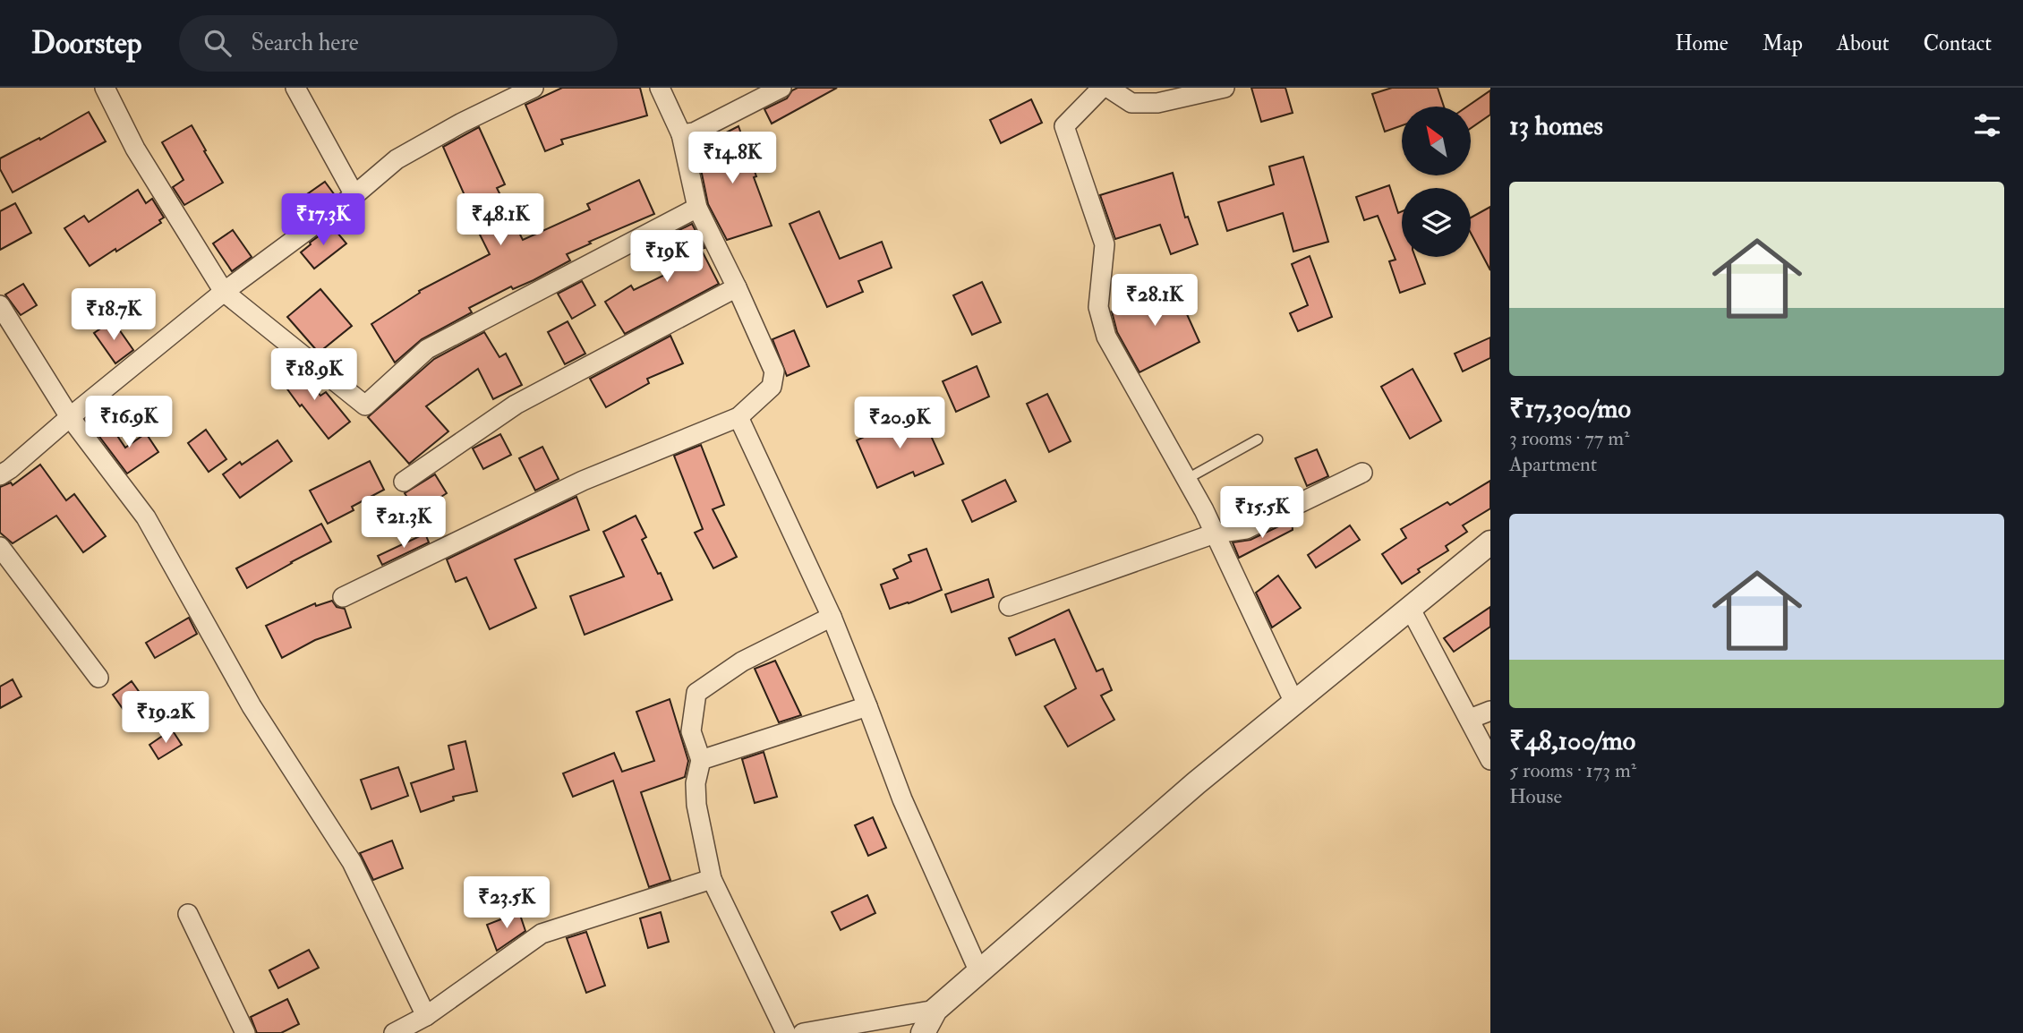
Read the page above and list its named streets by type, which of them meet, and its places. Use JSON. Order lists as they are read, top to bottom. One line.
{"north":"top left","page":{"header":"Doorstep","search":"Search here","nav":["Home","Map","About","Contact"],"heading":"13 homes","price":["₹14.8K","₹17.3K","₹48.1K","₹19K","₹28.1K","₹18.7K","₹18.9K","₹16.9K","₹20.9K","₹15.5K","₹21.3K","₹19.2K","₹23.5K"],"list":[{"name":"₹17,300/mo","note":"3 rooms · 77 m² · Apartment"},{"name":"₹48,100/mo","note":"5 rooms · 173 m² · House"}]}}
